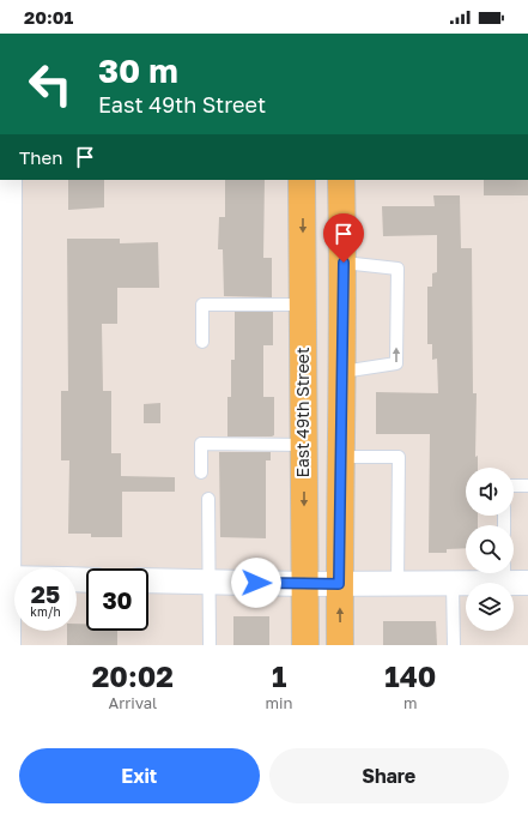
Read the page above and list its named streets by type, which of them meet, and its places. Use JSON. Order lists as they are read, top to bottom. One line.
{"streets":{"main road":["East 49th Street"]},"page":{"status":"20:01","turn":["30 m","East 49th Street"],"then":"Then","speed":"25 km/h","limit":"30","eta":["20:02","Arrival","1","min","140","m"],"buttons":["Exit","Share"]}}
